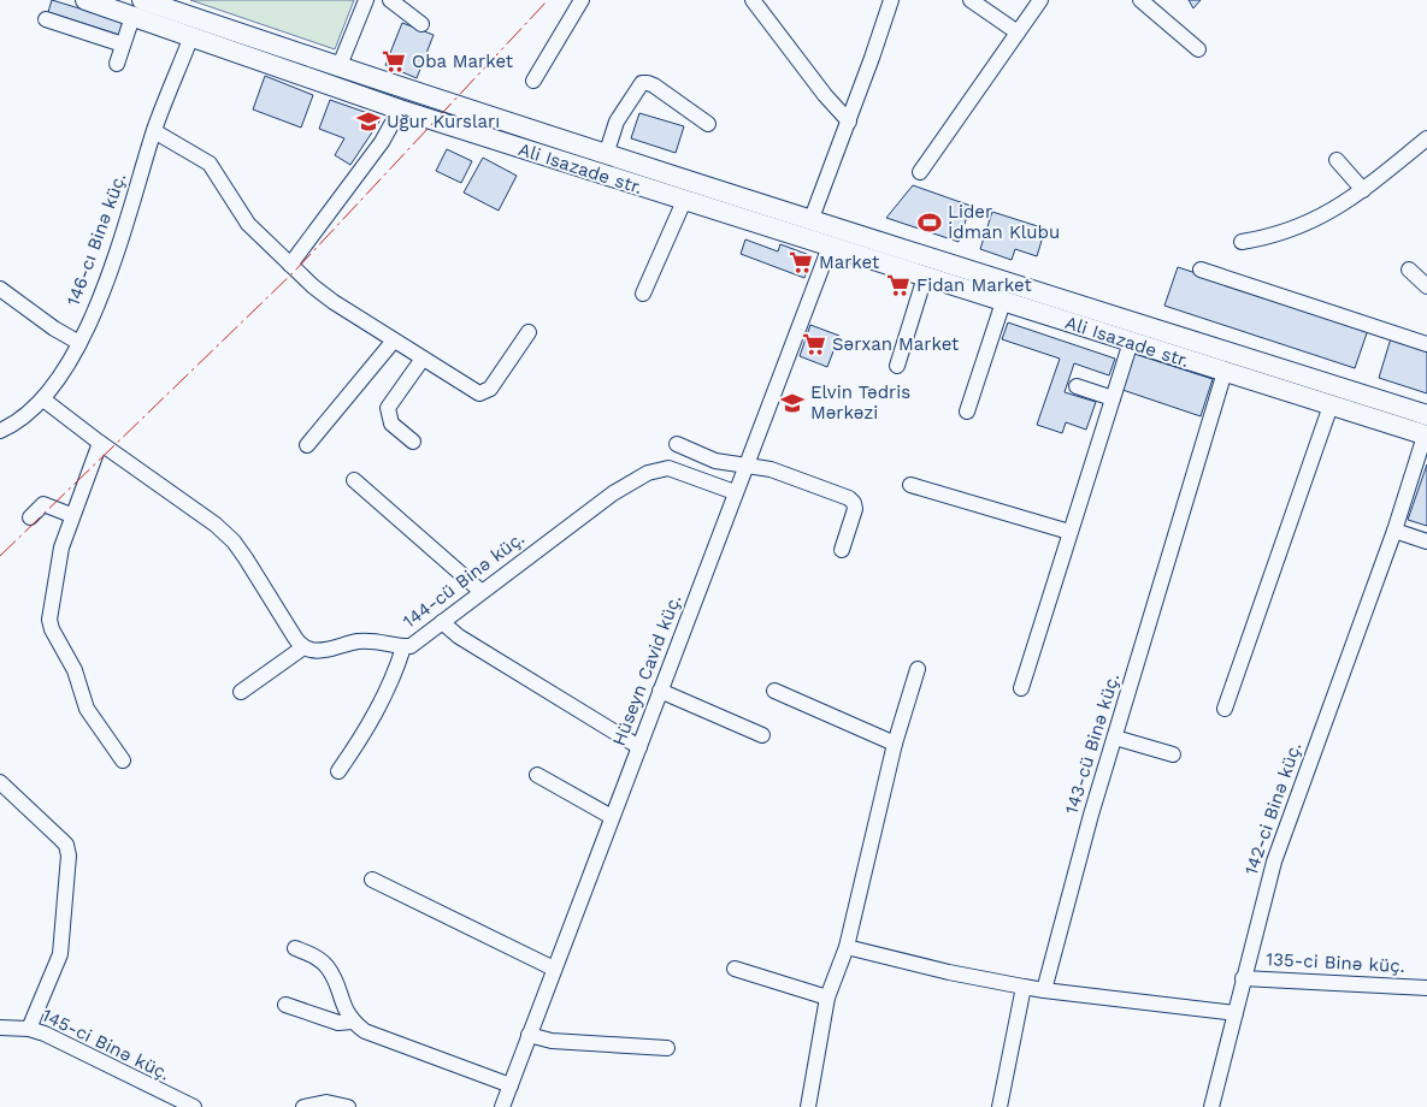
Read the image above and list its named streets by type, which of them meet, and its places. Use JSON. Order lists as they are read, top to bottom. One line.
{"streets":{"main road":["Ali Isazade str."],"street":["146-cı Binə küç.","144-cü Binə küç.","Hüseyn Cavid küç.","143-cü Binə küç.","142-ci Binə küç.","135-ci Binə küç.","145-ci Binə küç."]},"crossings":[["Ali Isazade str.","146-cı Binə küç."],["Ali Isazade str.","Hüseyn Cavid küç."],["Ali Isazade str.","143-cü Binə küç."],["Ali Isazade str.","142-ci Binə küç."],["144-cü Binə küç.","Hüseyn Cavid küç."],["142-ci Binə küç.","135-ci Binə küç."]],"places":{"supermarket":["Oba Market","Market","Fidan Market","Sərxan Market"],"school or university":["Uğur Kursları","Elvin Tədris Mərkəzi"],"sports":["Lider İdman Klubu"]}}
